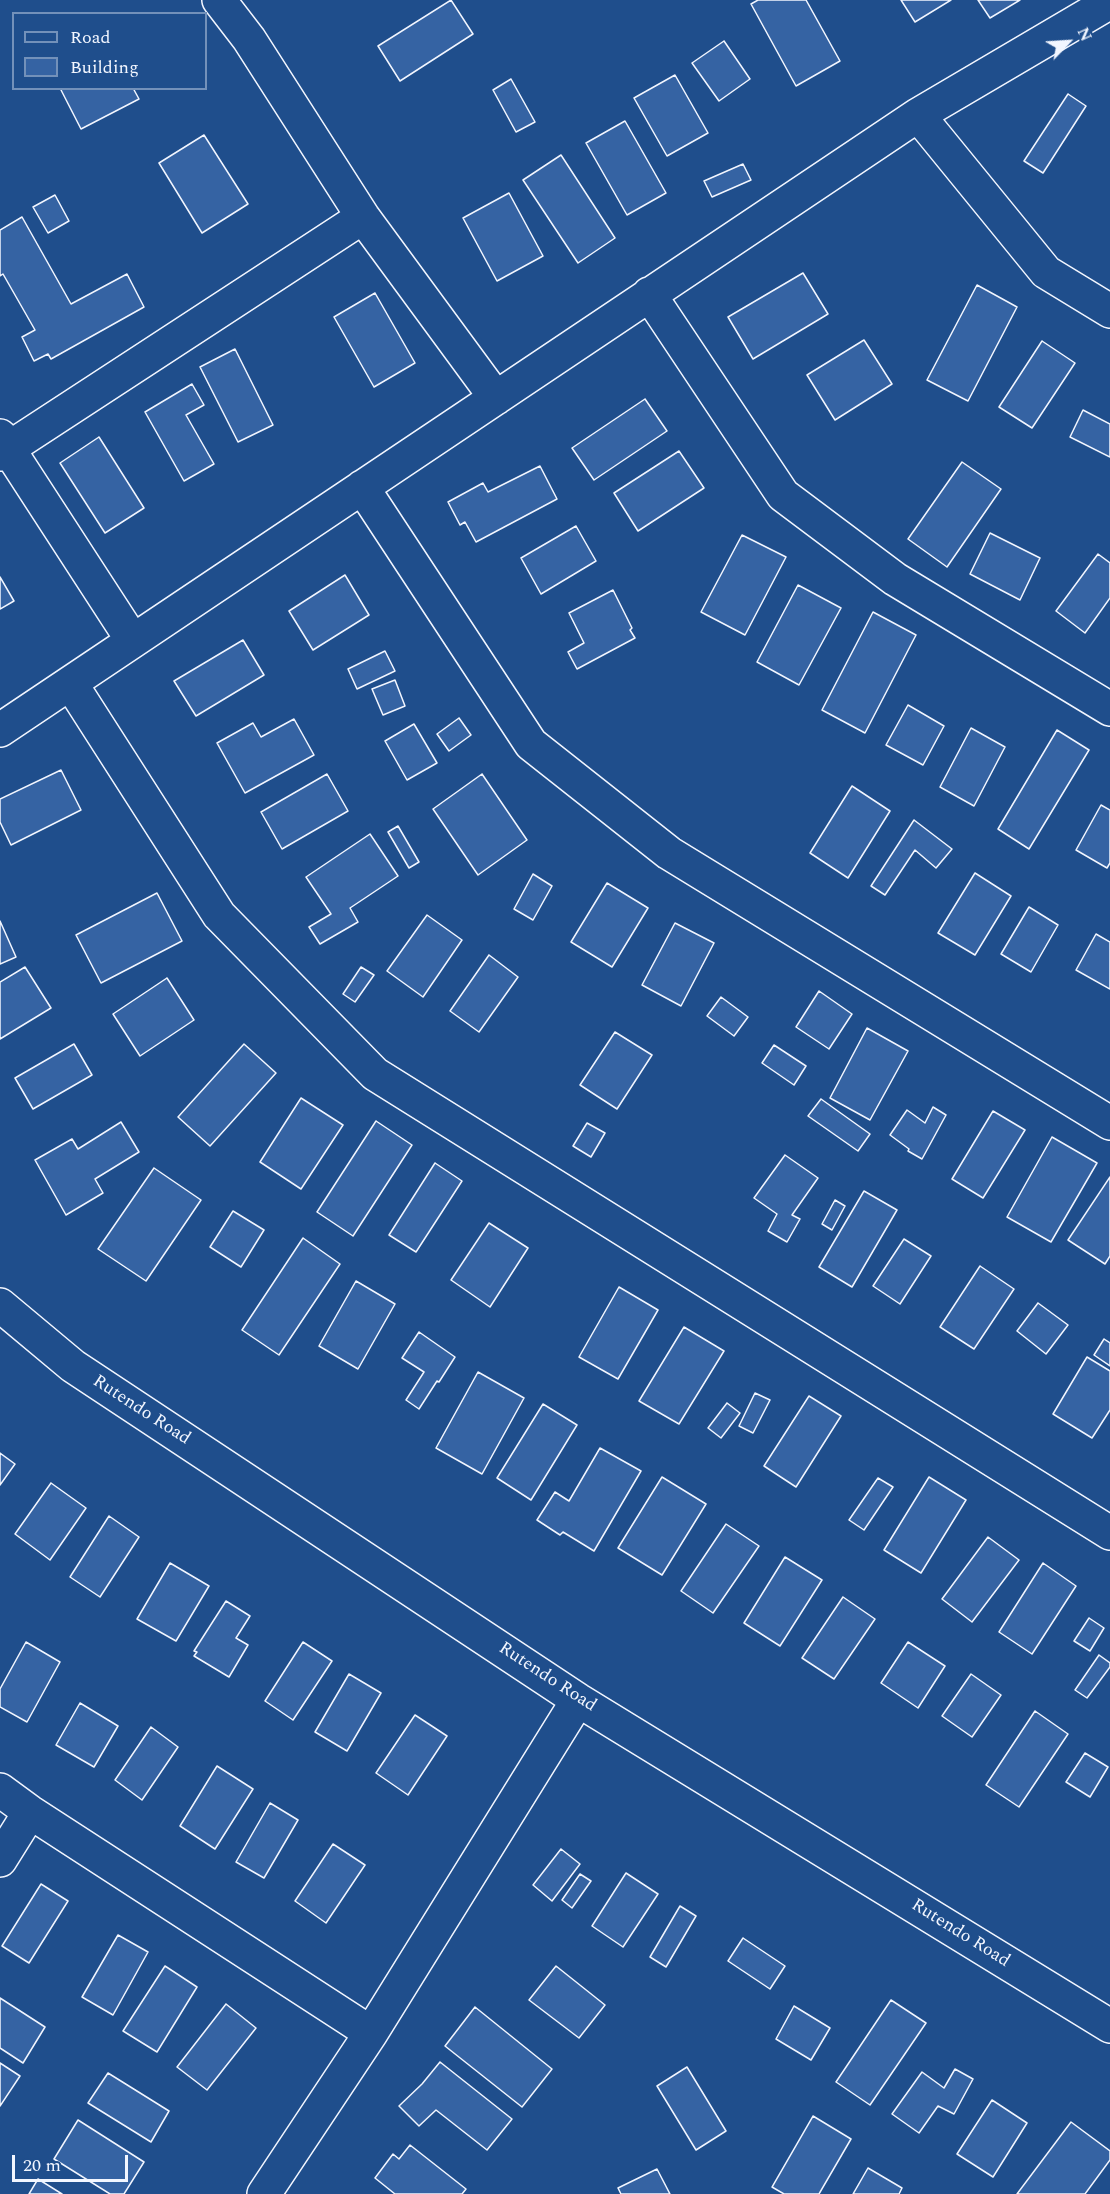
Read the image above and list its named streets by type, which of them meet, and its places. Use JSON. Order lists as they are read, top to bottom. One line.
{"streets":{"street":["Rutendo Road"]},"legend":["Road","Building"],"scale_bar":"20 m","north":"top right"}
